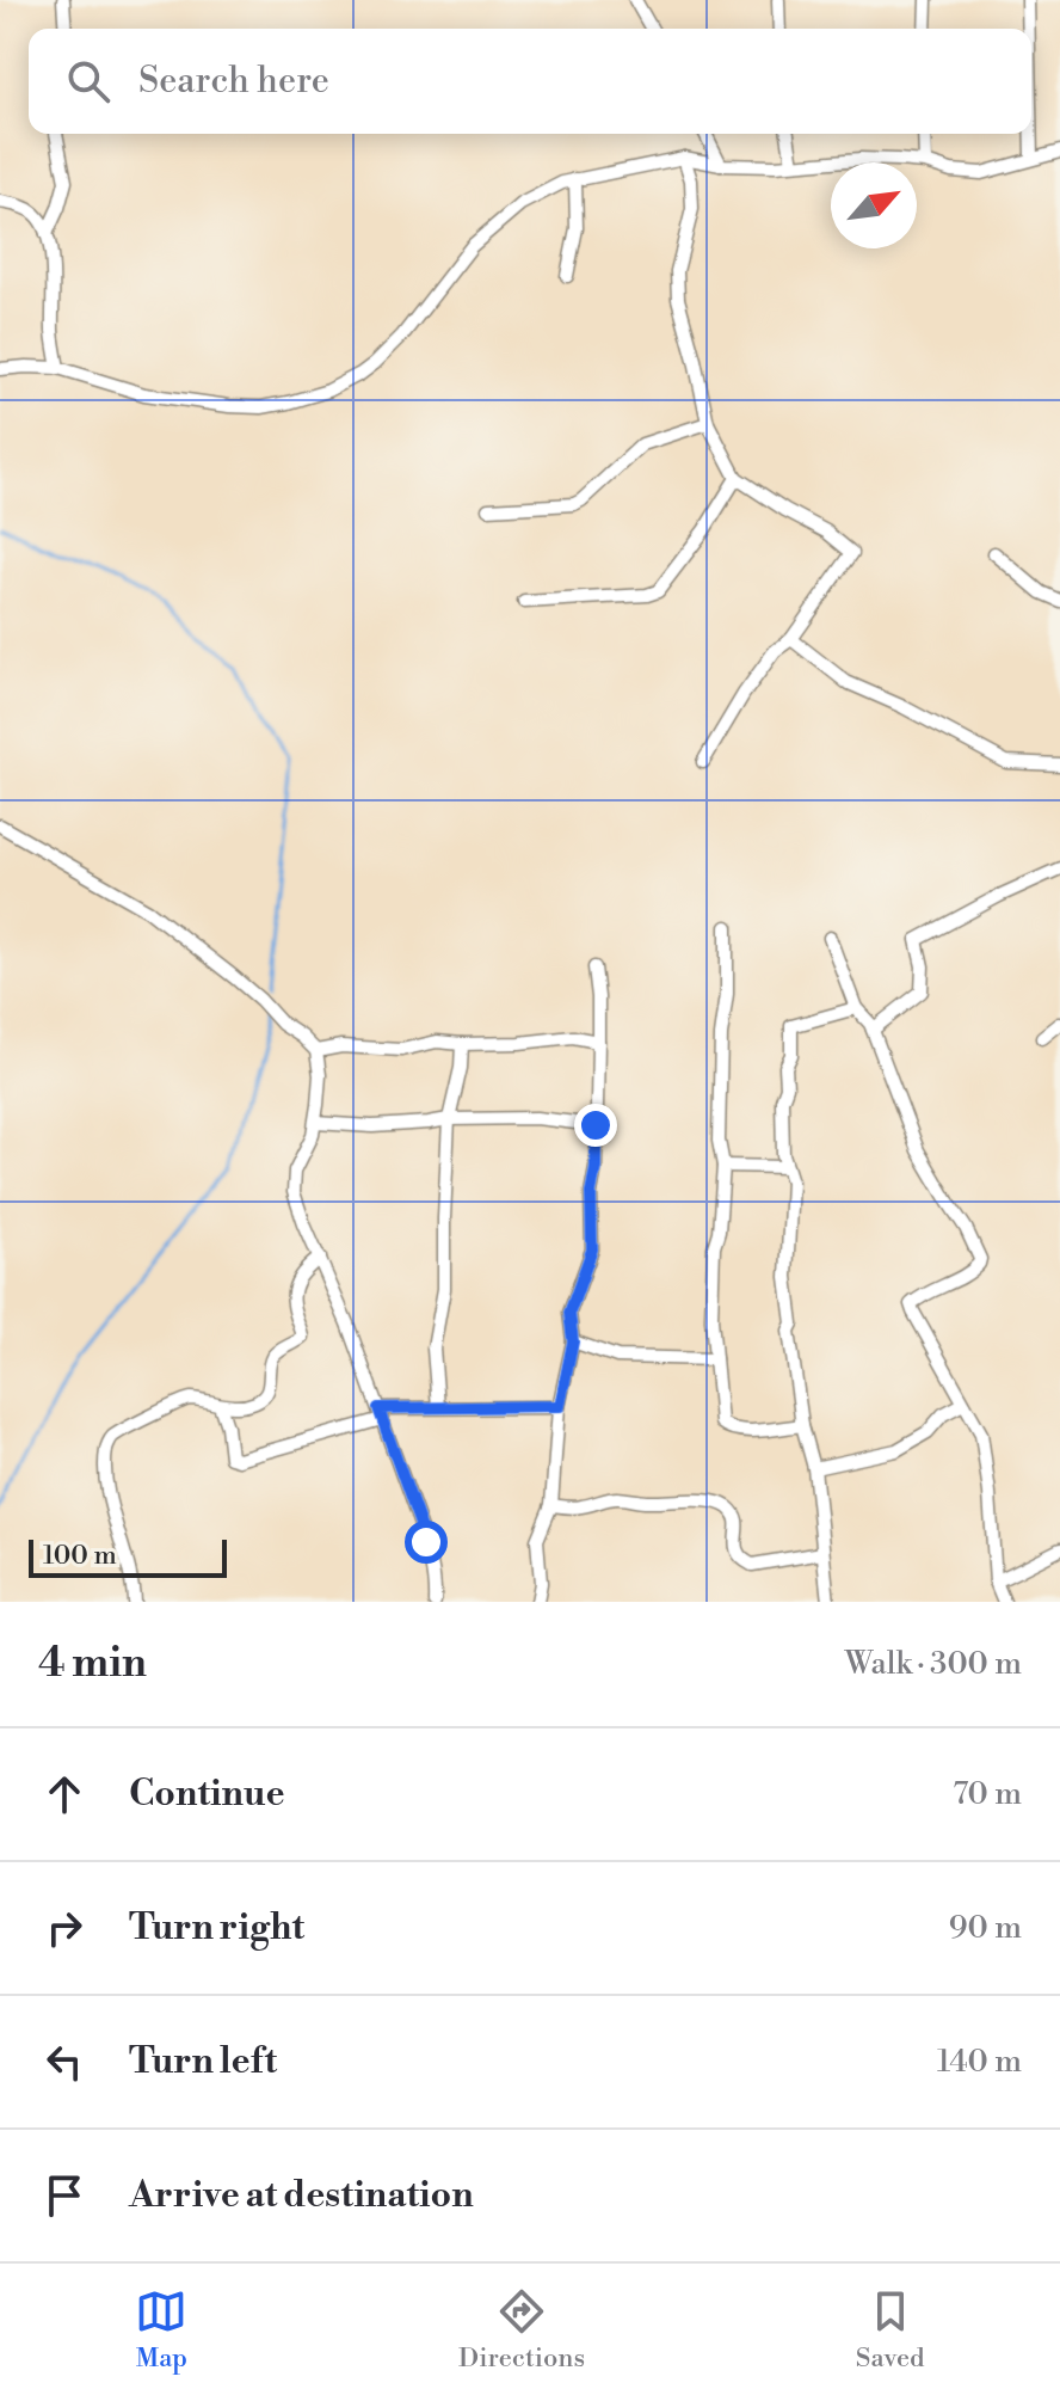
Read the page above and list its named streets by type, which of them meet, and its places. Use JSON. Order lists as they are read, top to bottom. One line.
{"scale_bar":"100 m","north":"top right","page":{"search":"Search here","scale":"100 m","heading":["4 min","Walk · 300 m"],"list":[["Continue","70 m"],["Turn right","90 m"],["Turn left","140 m"],"Arrive at destination"],"nav":["Map","Directions","Saved"]}}
